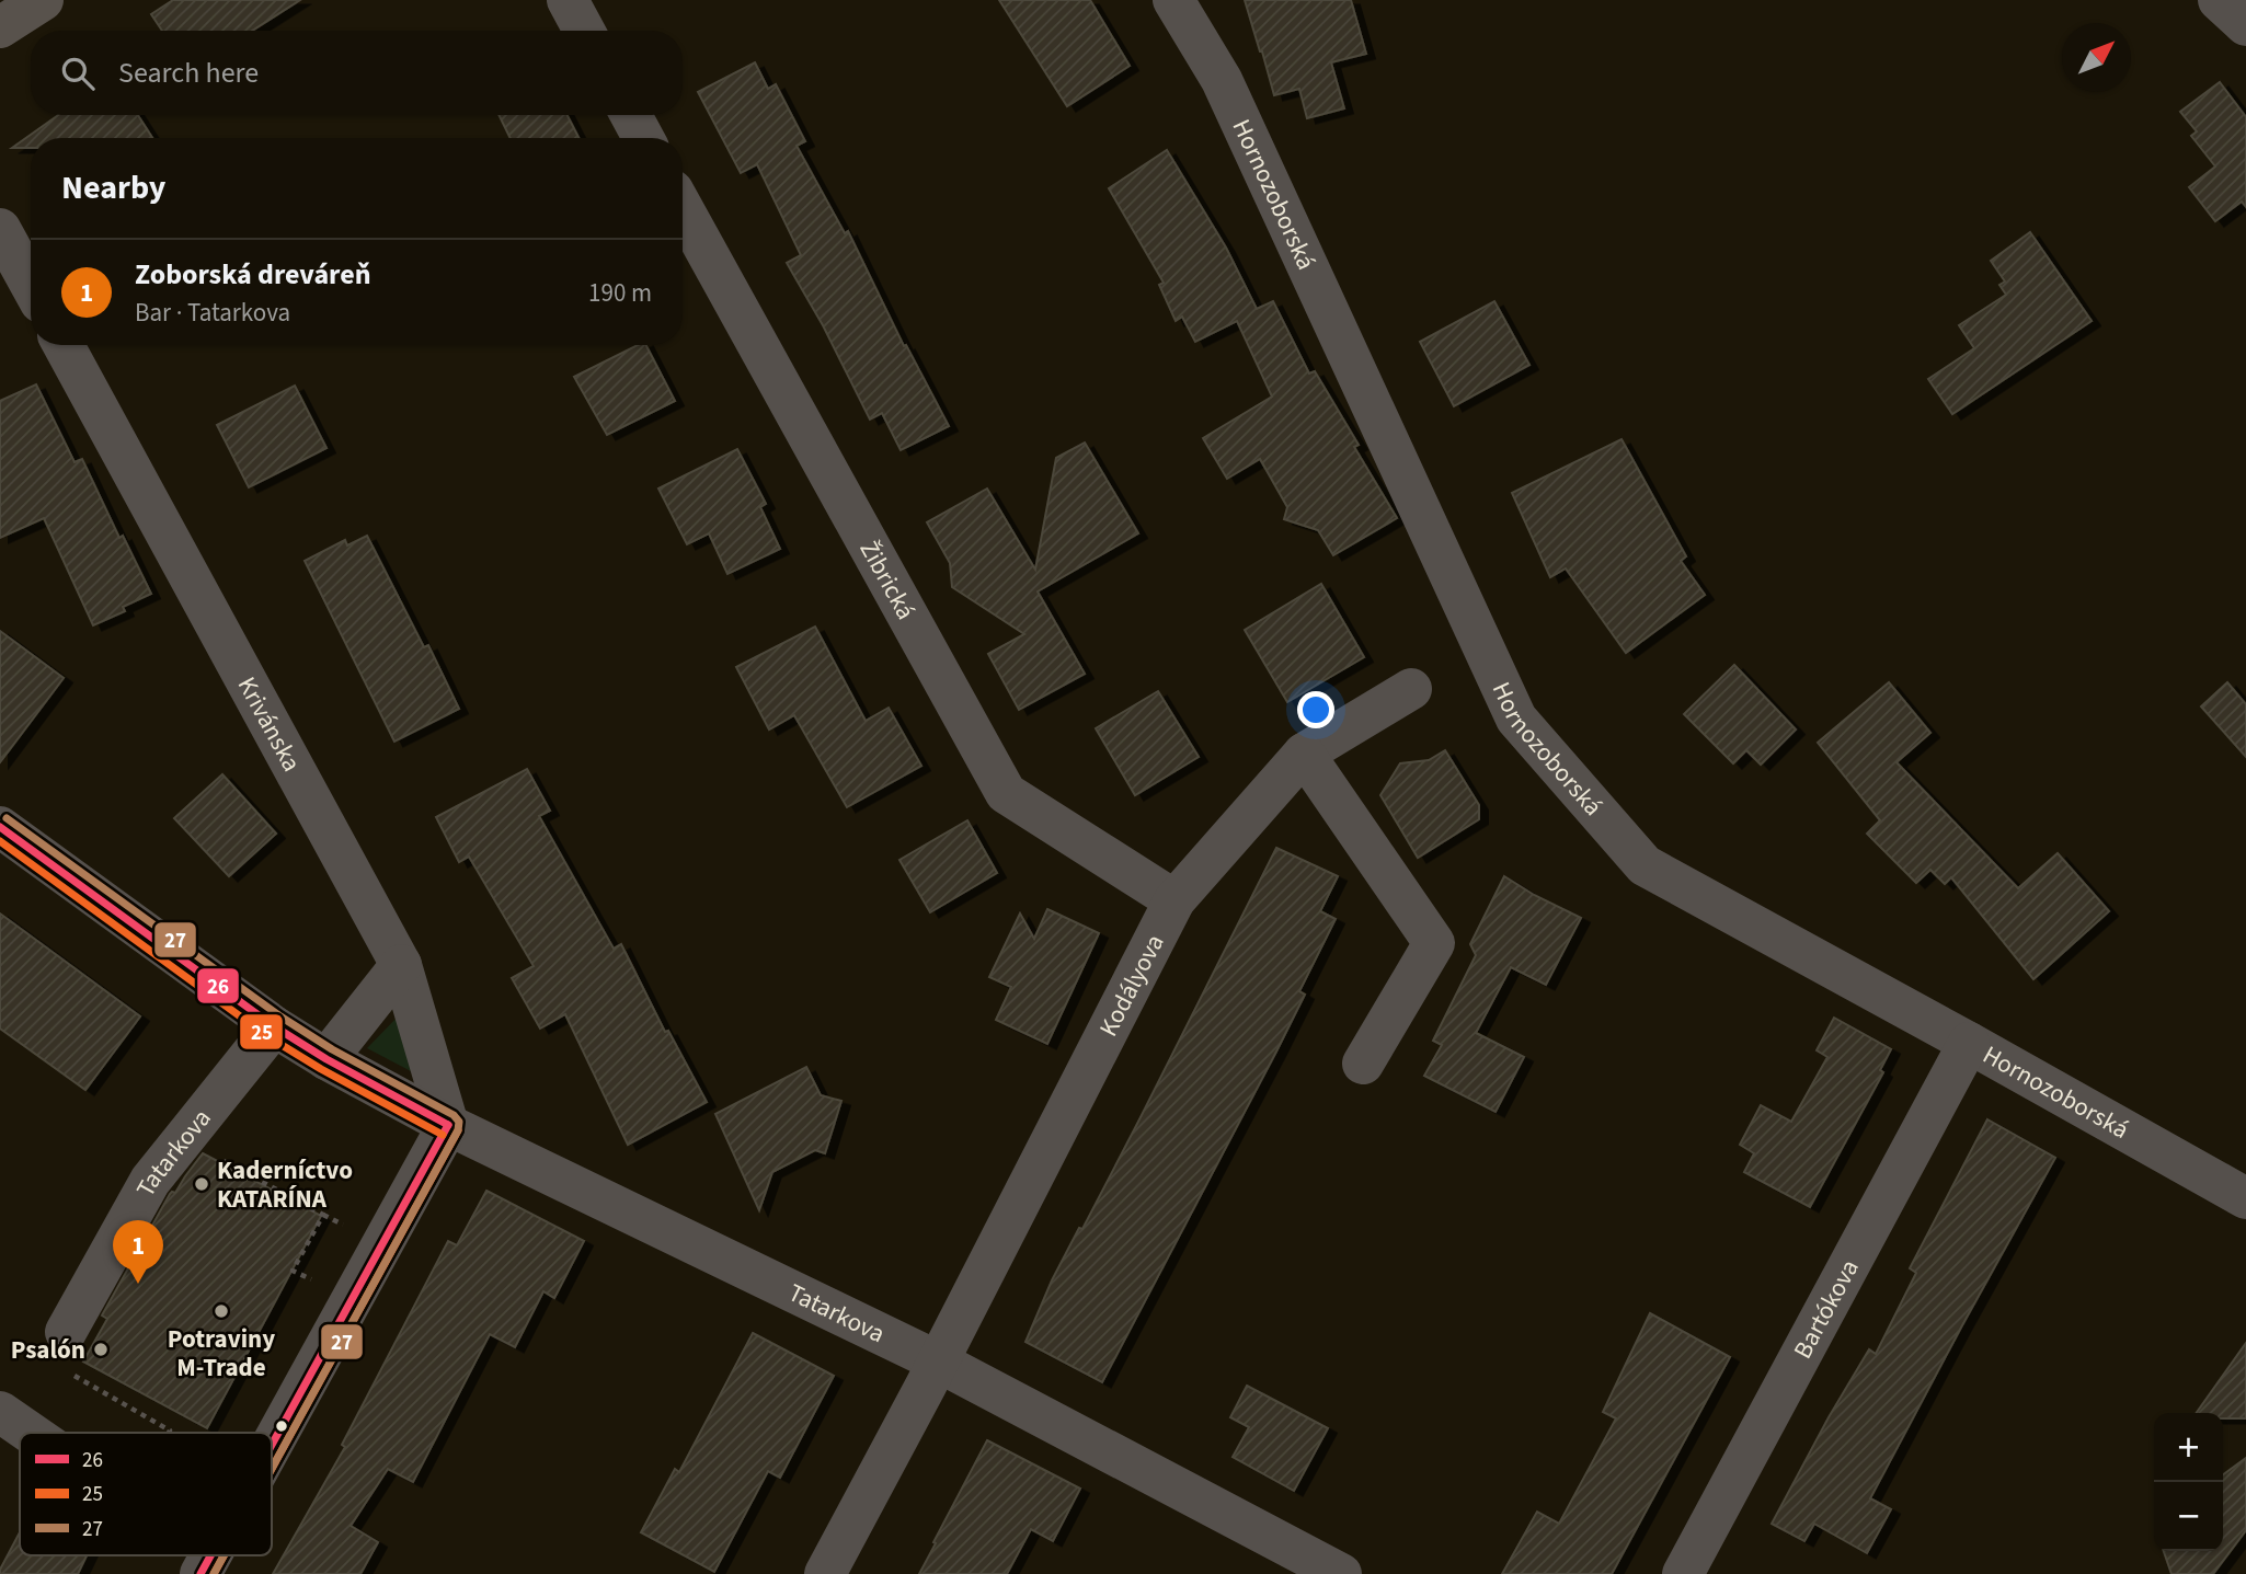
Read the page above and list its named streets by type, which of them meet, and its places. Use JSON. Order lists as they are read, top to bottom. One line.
{"streets":{"street":["Hornozoborská","Žibrická","Krivánska","Kodályova","Tatarkova","Bartókova"]},"crossings":[["Hornozoborská","Bartókova"],["Žibrická","Kodályova"],["Krivánska","Tatarkova"],["Kodályova","Tatarkova"]],"places":["Kaderníctvo KATARÍNA","Potraviny M-Trade","Psalón"],"lines":["transit line 27","transit line 26","transit line 25"],"legend":["26","25","27"],"north":"top right","page":{"search":"Search here","heading":"Nearby","list":[{"mark":"1","name":"Zoborská dreváreň","note":"Bar · Tatarkova","value":"190 m"}],"pins":"1","map_buttons":["+","−"]}}
